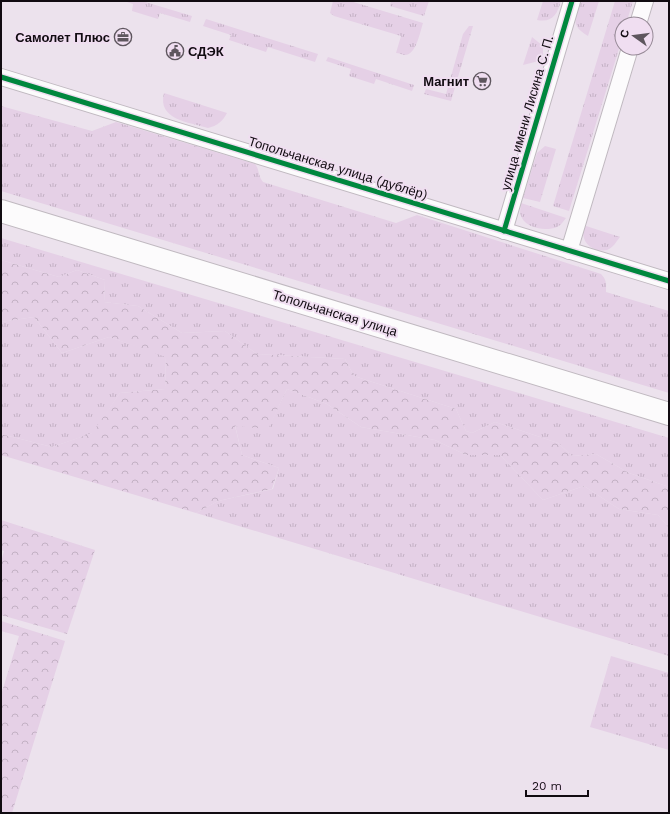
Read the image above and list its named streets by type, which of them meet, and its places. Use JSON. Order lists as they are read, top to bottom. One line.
{"streets":{"main road":["Топольчанская улица"],"street":["улица имени Лисина С. П.","Топольчанская улица (дублёр)"]},"crossings":[["улица имени Лисина С. П.","Топольчанская улица (дублёр)"]],"places":{"office":["Самолет Плюс"],"public building":["СДЭК"],"supermarket":["Магнит"]},"scale_bar":"20 m","north":"left"}
